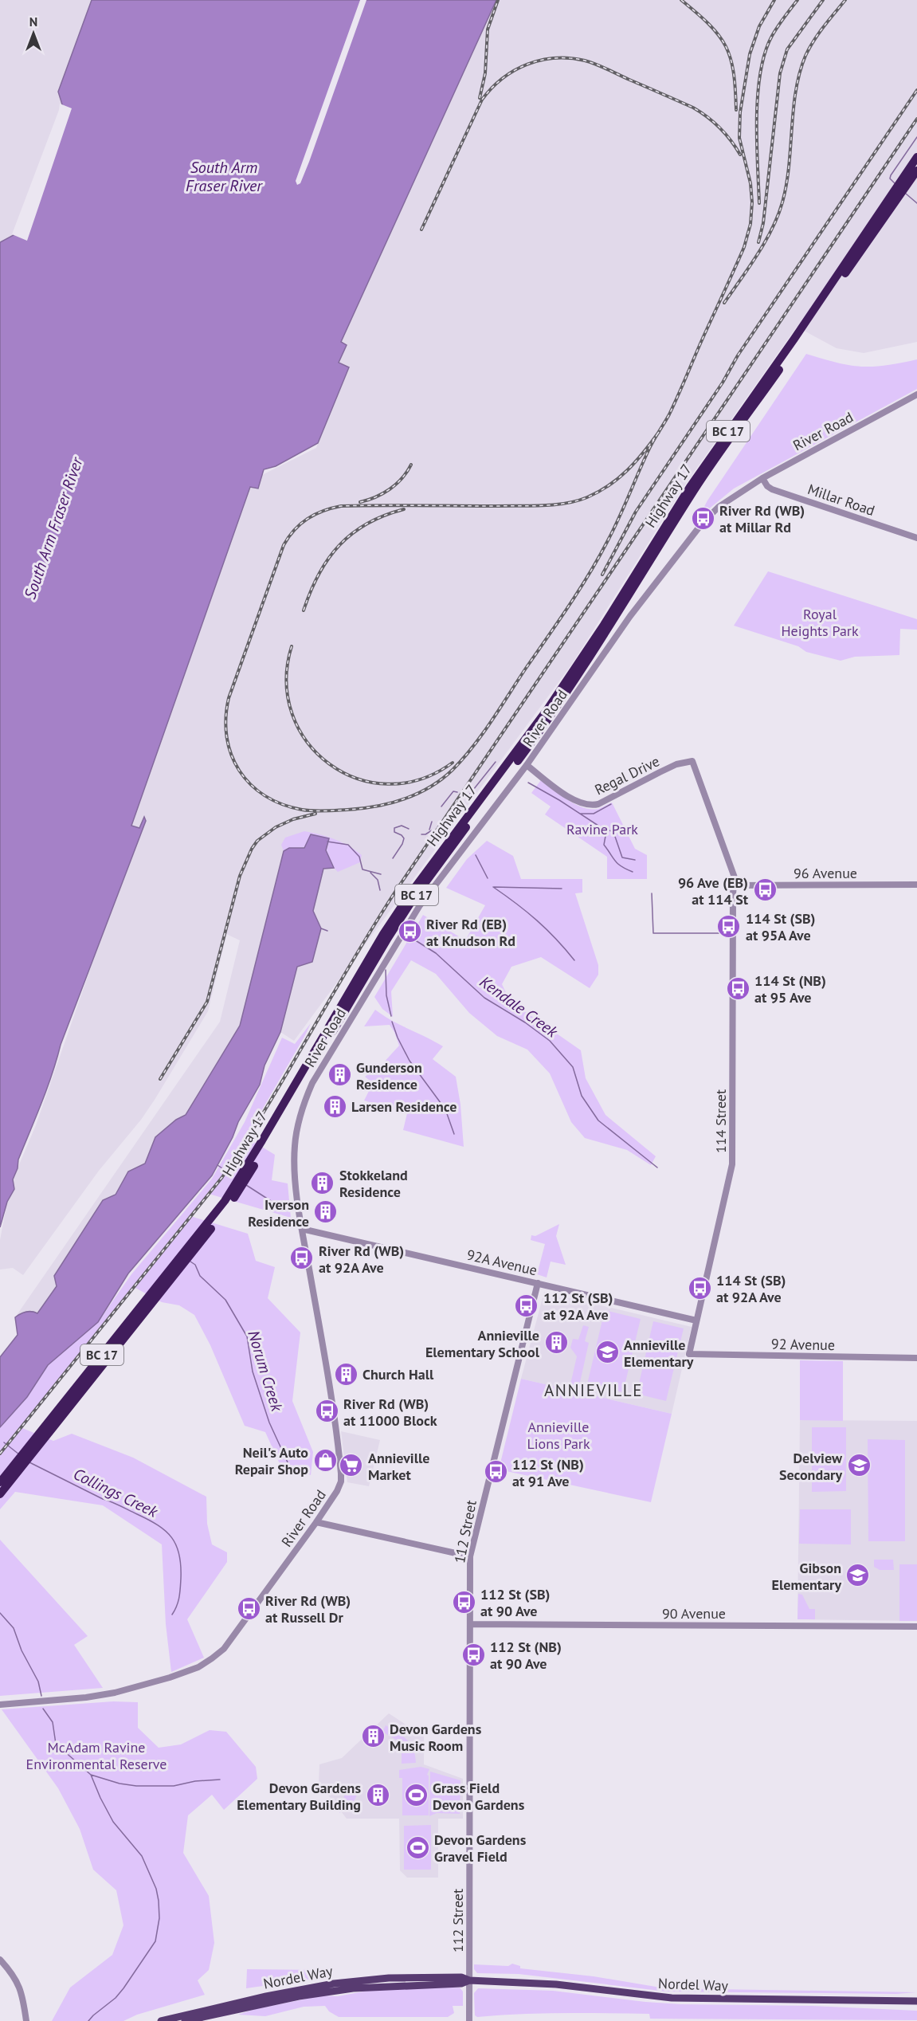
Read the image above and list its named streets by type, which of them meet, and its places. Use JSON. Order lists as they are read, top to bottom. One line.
{"streets":{"highway":["BC 17","Highway 17"],"main road":["Nordel Way"],"street":["River Road","Millar Road","Regal Drive","96 Avenue","114 Street","92A Avenue","92 Avenue","112 Street","90 Avenue"]},"crossings":[["River Road","Millar Road"],["River Road","Regal Drive"],["River Road","92A Avenue"],["Regal Drive","114 Street"],["96 Avenue","114 Street"],["114 Street","92A Avenue"],["114 Street","92 Avenue"],["92A Avenue","112 Street"],["112 Street","90 Avenue"],["112 Street","Nordel Way"]],"districts":["ANNIEVILLE"],"water":["South Arm Fraser River","Kendale Creek","Norum Creek","Collings Creek"],"parks":["Royal Heights Park","Ravine Park","Annieville Lions Park","McAdam Ravine Environmental Reserve"],"places":{"bus stop":["River Rd (WB) at Millar Rd","96 Ave (EB) at 114 St","114 St (SB) at 95A Ave","River Rd (EB) at Knudson Rd","114 St (NB) at 95 Ave","River Rd (WB) at 92A Ave","114 St (SB) at 92A Ave","112 St (SB) at 92A Ave","River Rd (WB) at 11000 Block","112 St (NB) at 91 Ave","112 St (SB) at 90 Ave","River Rd (WB) at Russell Dr","112 St (NB) at 90 Ave"],"building":["Gunderson Residence","Larsen Residence","Stokkeland Residence","Iverson Residence","Annieville Elementary School","Church Hall","Devon Gardens Music Room","Devon Gardens Elementary Building"],"school or university":["Annieville Elementary","Delview Secondary","Gibson Elementary"],"shop":["Neil's Auto Repair Shop"],"supermarket":["Annieville Market"],"sports":["Grass Field Devon Gardens","Devon Gardens Gravel Field"]},"north":"top"}
